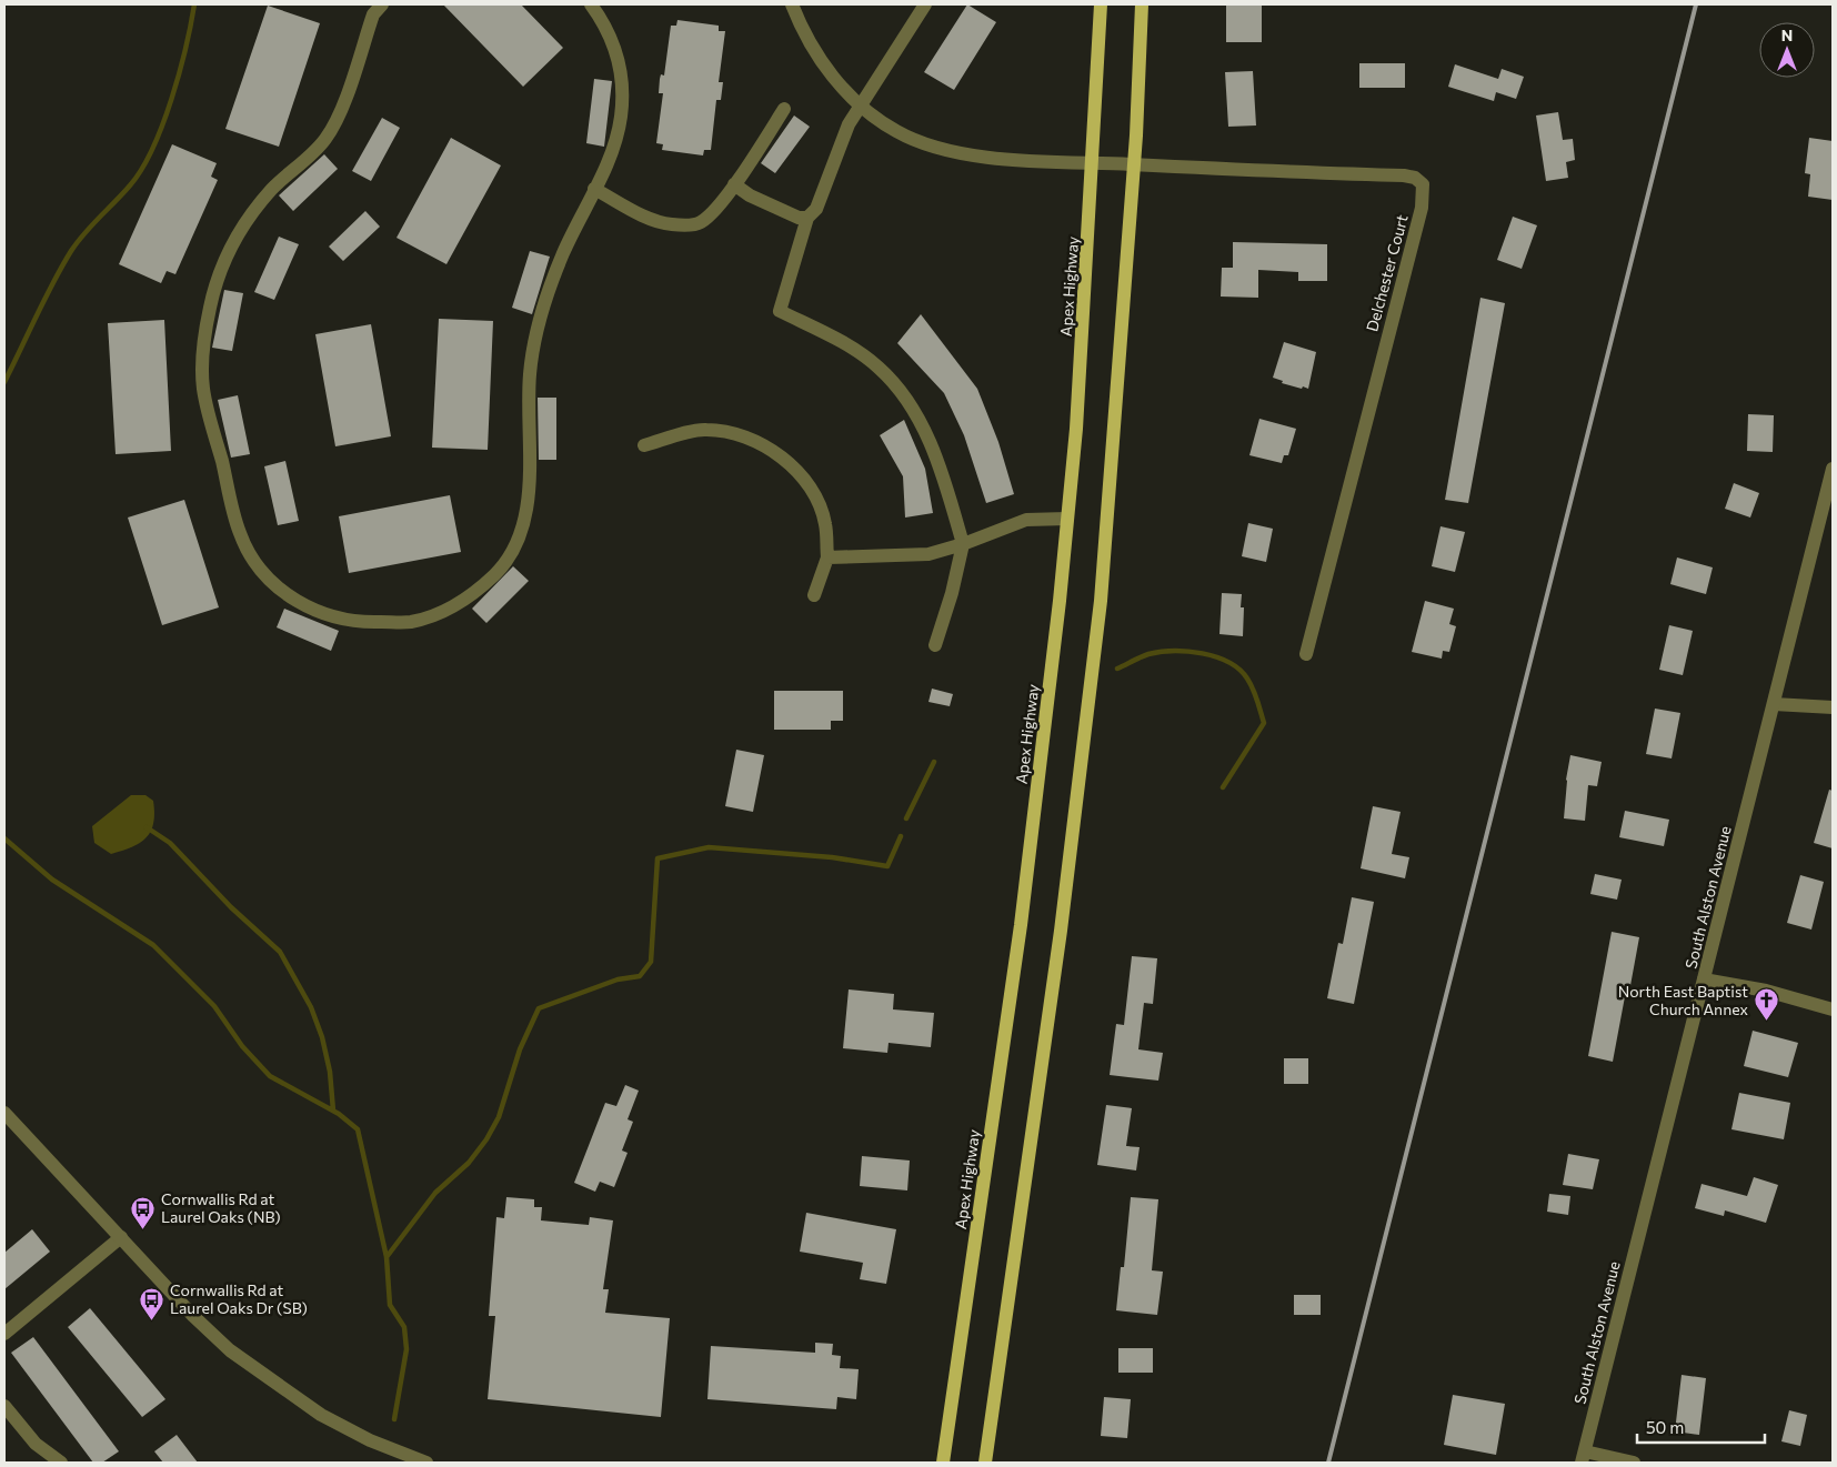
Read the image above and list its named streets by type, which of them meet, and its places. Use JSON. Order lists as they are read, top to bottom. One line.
{"streets":{"main road":["Apex Highway"],"street":["Delchester Court","South Alston Avenue"]},"places":{"church":["North East Baptist Church Annex"],"bus stop":["Cornwallis Rd at Laurel Oaks (NB)","Cornwallis Rd at Laurel Oaks Dr (SB)"]},"scale_bar":"50 m","north":"top"}
